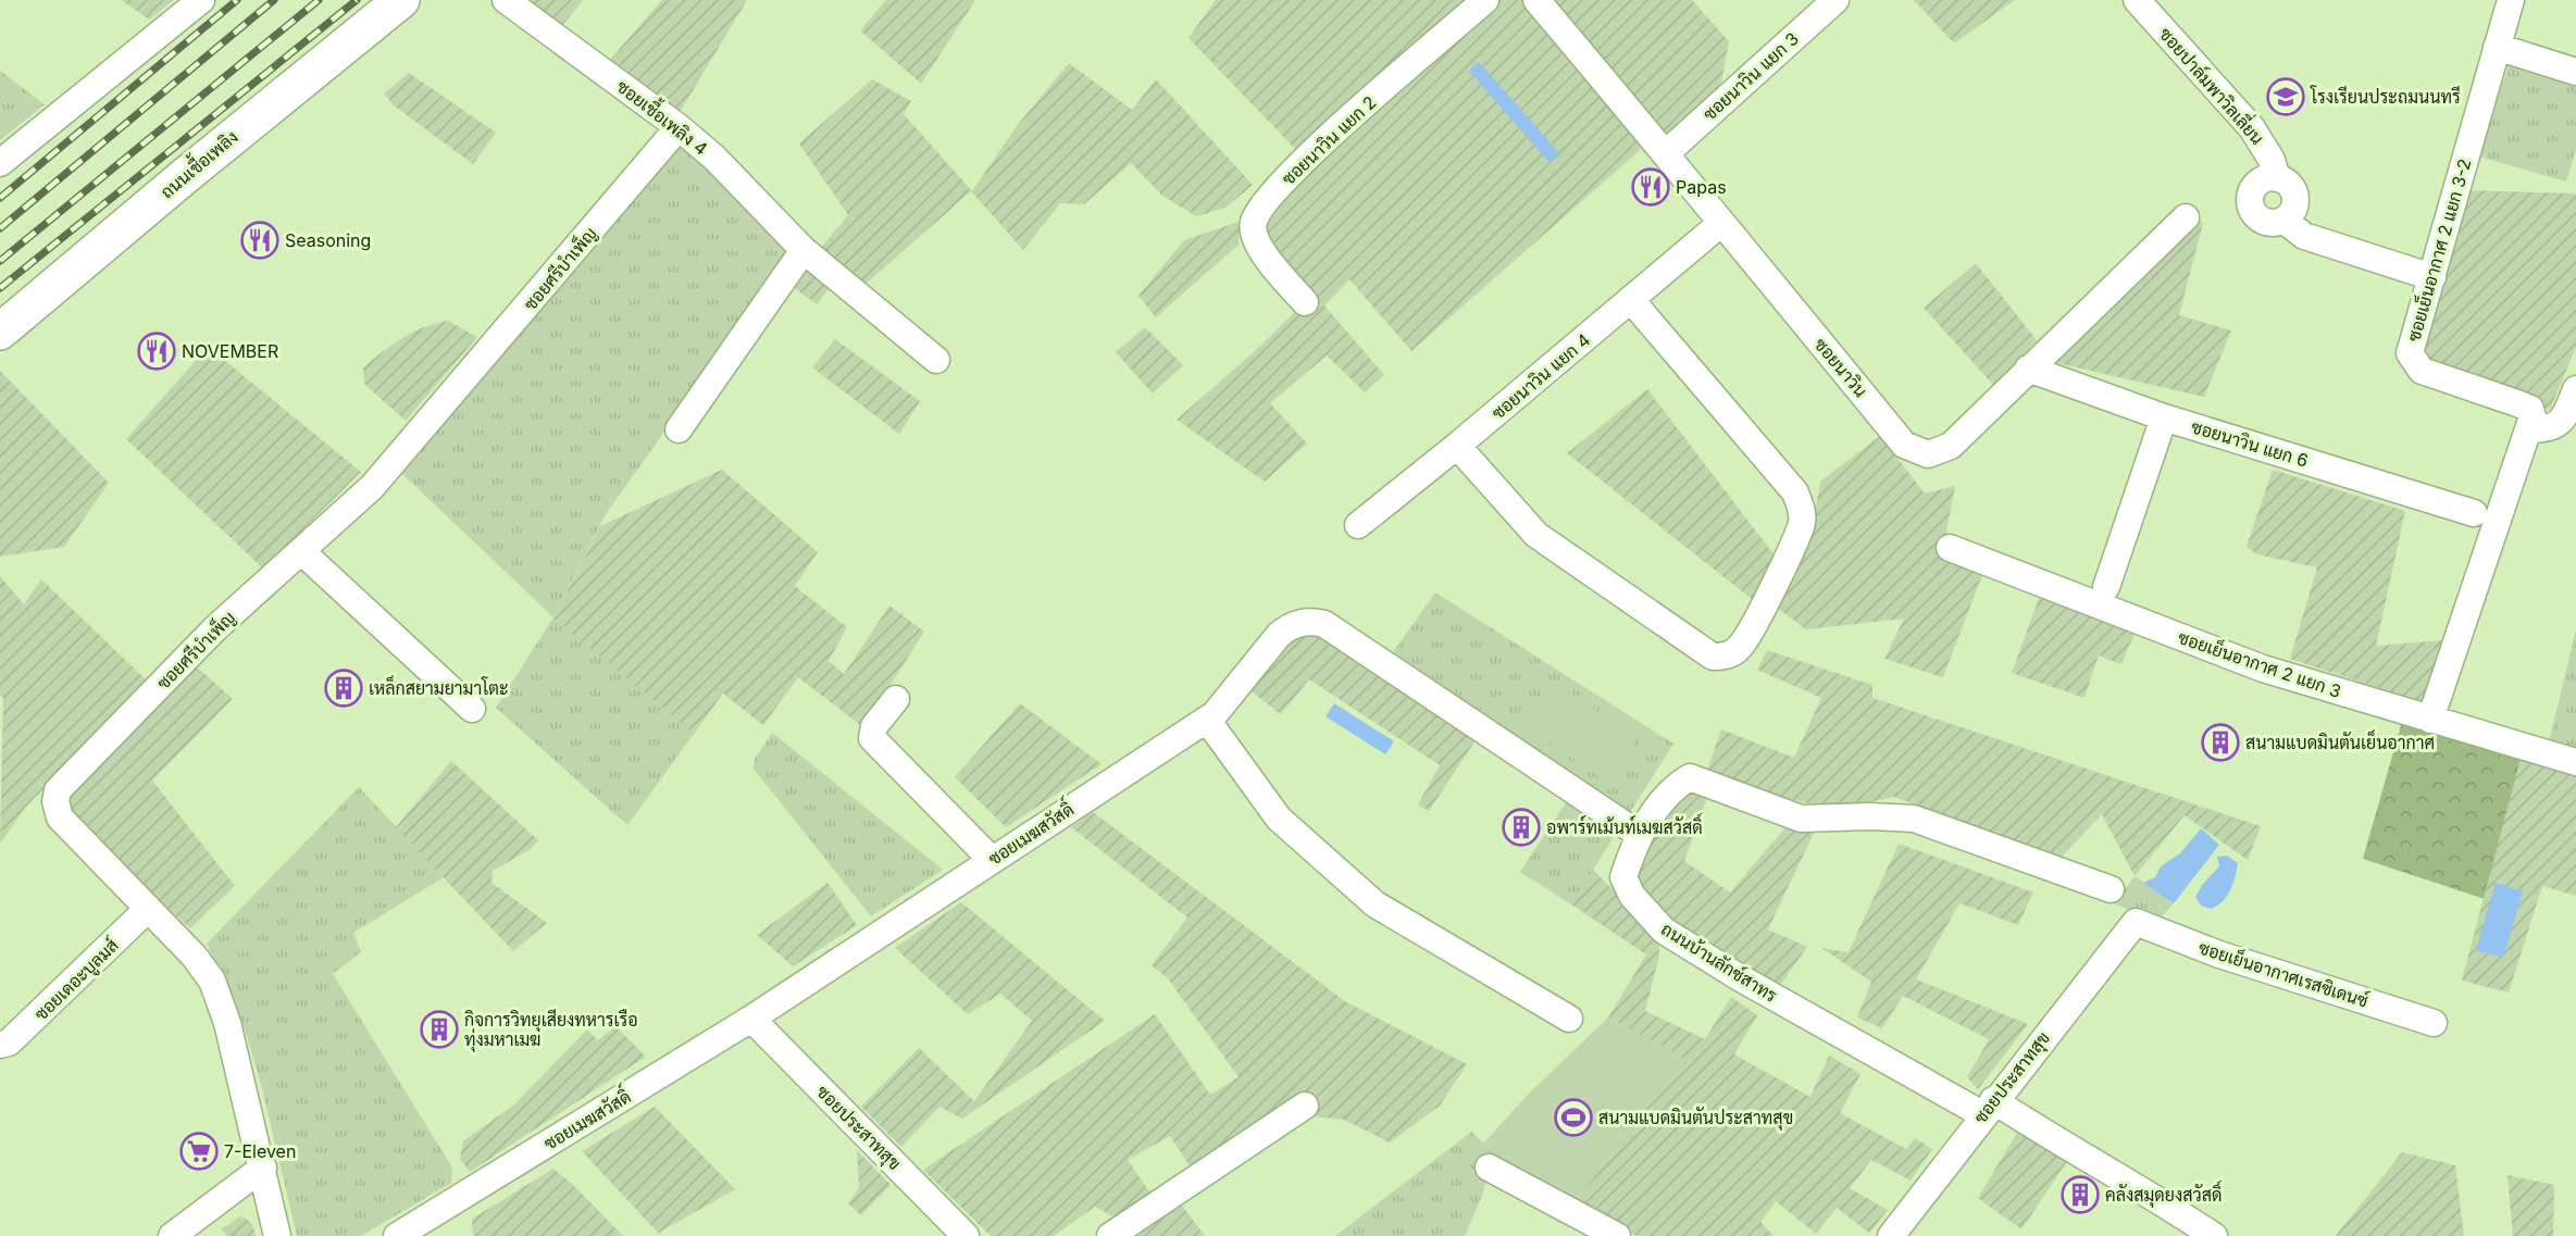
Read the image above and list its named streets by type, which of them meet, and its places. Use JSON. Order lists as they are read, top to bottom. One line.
{"streets":{"street":["ซอยนาวิน แยก 3","ซอยปาล์มพาวิลเลี่ยน","ซอยเชื้อเพลิง 4","ซอยนาวิน แยก 2","ถนนเชื้อเพลิง","ซอยเย็นอากาศ 2 แยก 3-2","ซอยศรีบำเพ็ญ","ซอยนาวิน","ซอยนาวิน แยก 4","ซอยนาวิน แยก 6","ซอยเย็นอากาศ 2 แยก 3","ซอยเมฆสวัสดิ์","ถนนบ้านลักซ์สาทร","ซอยเย็นอากาศเรสซิเดนซ์","ซอยเดอะบูลมส์","ซอยประสาทสุข"]},"crossings":[["ซอยนาวิน แยก 3","ซอยนาวิน"],["ซอยเชื้อเพลิง 4","ซอยศรีบำเพ็ญ"],["ซอยศรีบำเพ็ญ","ซอยเดอะบูลมส์"],["ซอยนาวิน","ซอยนาวิน แยก 4"],["ซอยนาวิน","ซอยนาวิน แยก 6"],["ซอยเมฆสวัสดิ์","ถนนบ้านลักซ์สาทร"],["ซอยเมฆสวัสดิ์","ซอยประสาทสุข"],["ถนนบ้านลักซ์สาทร","ซอยประสาทสุข"],["ซอยเย็นอากาศเรสซิเดนซ์","ซอยประสาทสุข"]],"places":{"school or university":["โรงเรียนประถมนนทรี"],"restaurant":["Papas","Seasoning","NOVEMBER"],"building":["เหล็กสยามยามาโตะ","สนามแบดมินตันเย็นอากาศ","อพาร์ทเม้นท์เมฆสวัสดิ์","กิจการวิทยุเสียงทหารเรือ ทุ่งมหาเมฆ","คลังสมุดยงสวัสดิ์"],"sports":["สนามแบดมินตันประสาทสุข"],"supermarket":["7-Eleven"]}}
